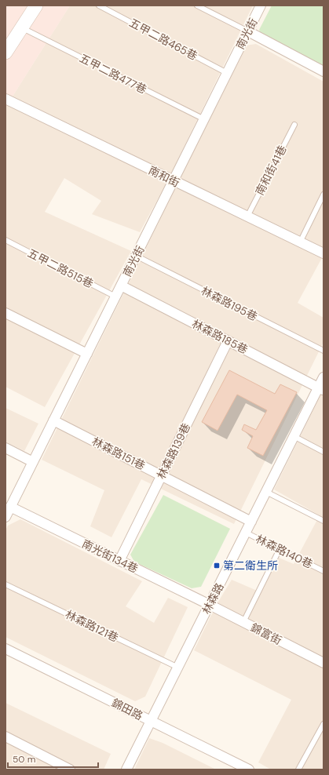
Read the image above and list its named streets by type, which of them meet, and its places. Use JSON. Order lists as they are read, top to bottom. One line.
{"streets":{"street":["南光街","南和街","林森路185巷","林森路139巷","林森路151巷","南光街134巷","林森路","錦富街","錦田路"],"lane":["五甲二路465巷","五甲二路477巷","南和街41巷","五甲二路515巷","林森路195巷","林森路140巷","林森路121巷"]},"crossings":[["南光街","五甲二路465巷"],["南光街","五甲二路477巷"],["南光街","南和街"],["南光街","五甲二路515巷"],["南光街","林森路195巷"],["南光街","林森路185巷"],["南光街","林森路151巷"],["南光街","南光街134巷"],["南和街41巷","南和街"],["林森路185巷","林森路139巷"],["林森路185巷","林森路"],["林森路139巷","林森路151巷"],["林森路139巷","南光街134巷"],["林森路151巷","林森路"],["林森路140巷","林森路"],["南光街134巷","林森路"],["南光街134巷","錦富街"],["林森路","林森路121巷"],["林森路","錦富街"],["林森路","錦田路"]],"places":{"transit":["第二衛生所"]},"scale_bar":"50 m"}
